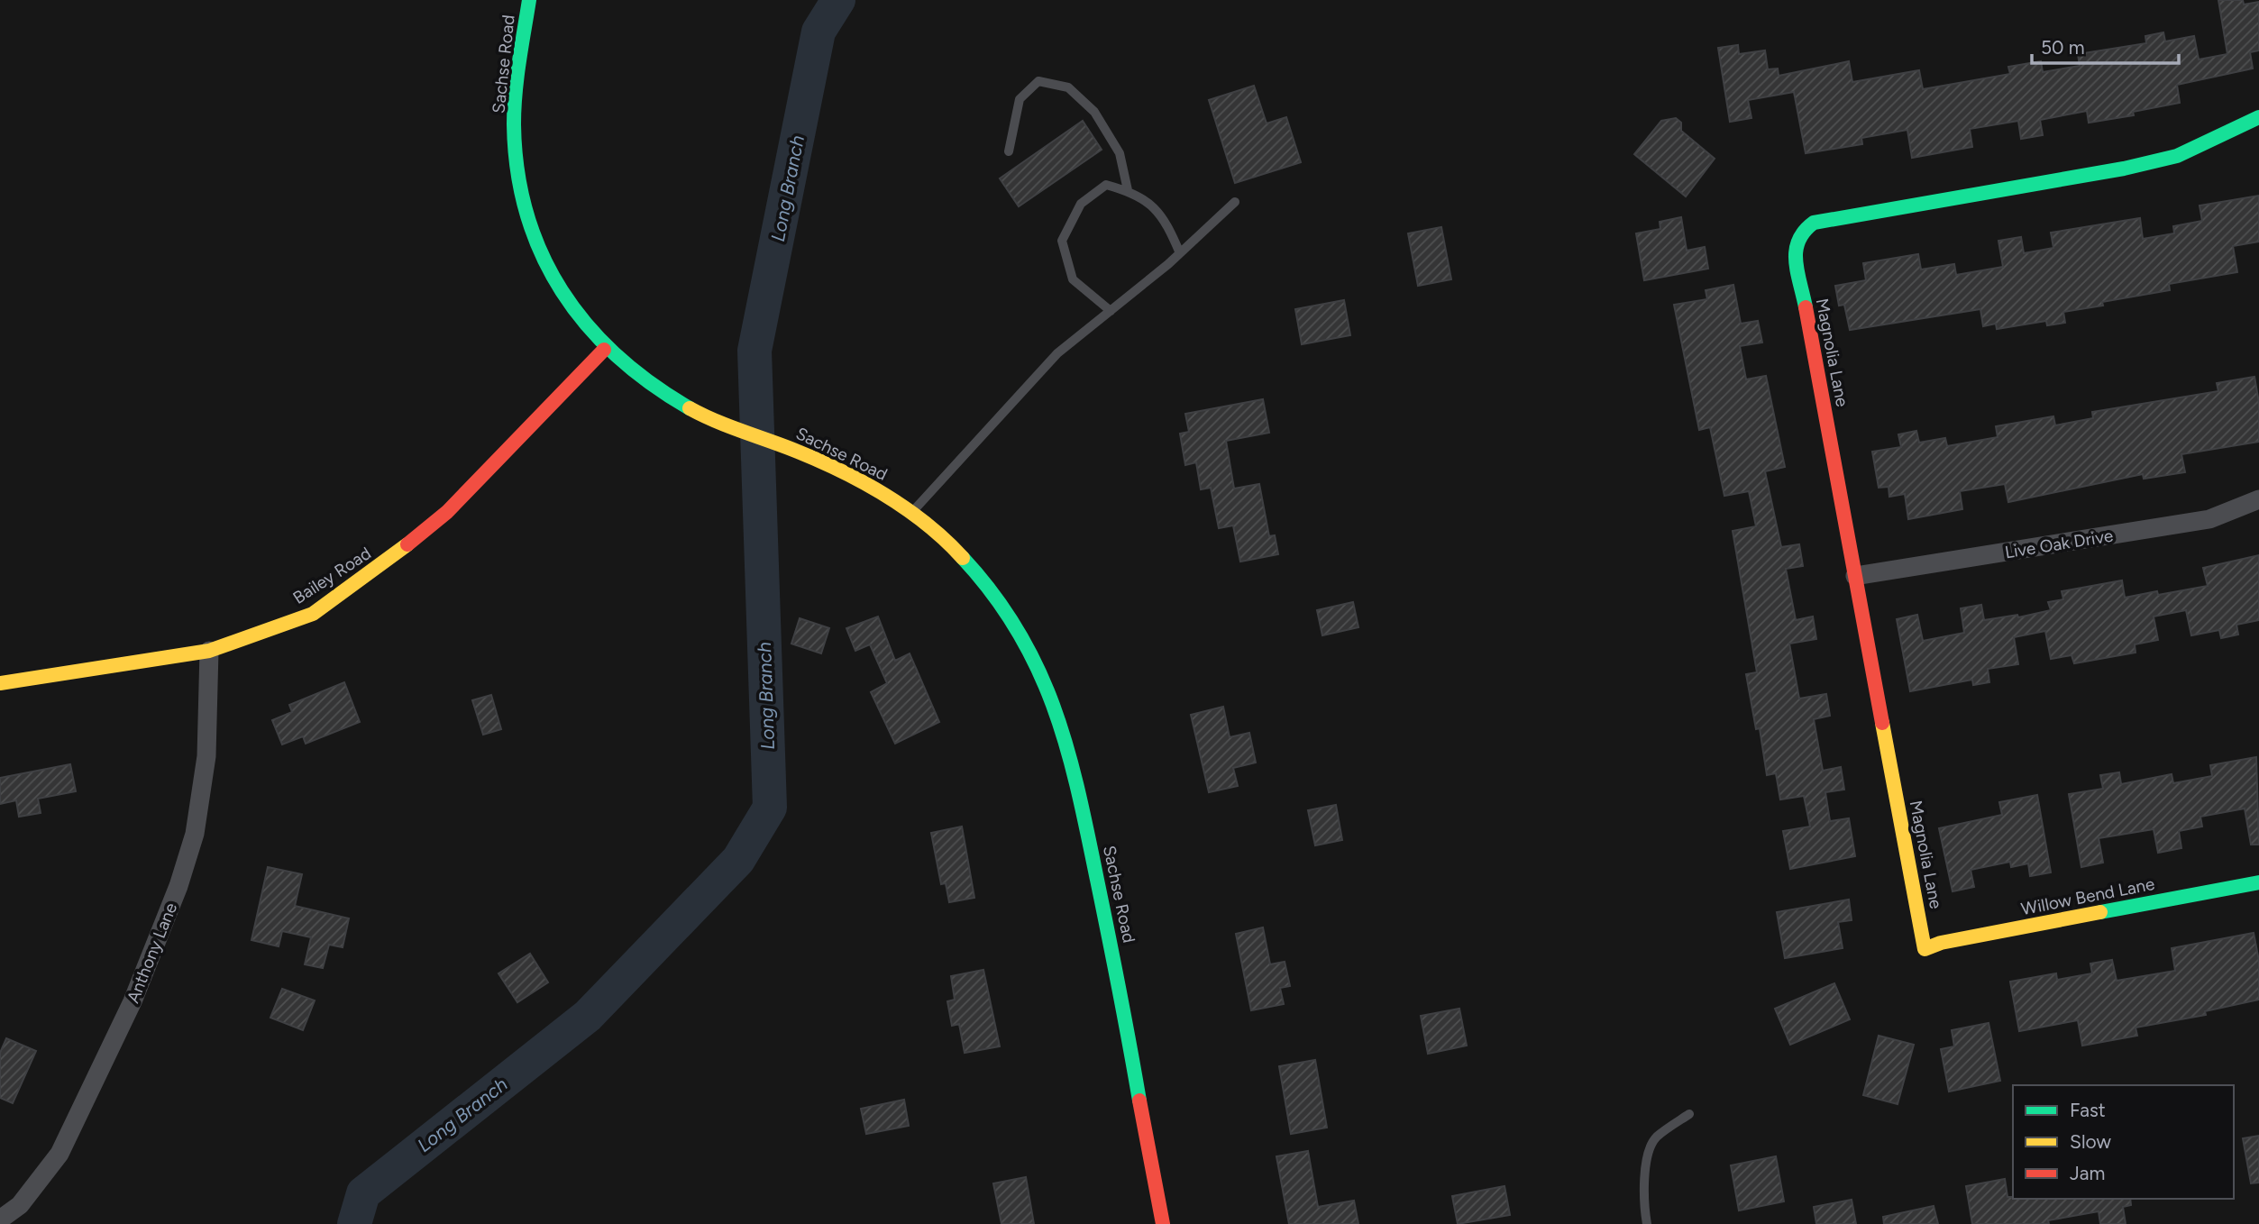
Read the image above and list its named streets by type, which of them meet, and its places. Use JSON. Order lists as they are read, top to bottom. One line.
{"streets":{"street":["Sachse Road","Magnolia Lane","Live Oak Drive","Bailey Road","Willow Bend Lane","Anthony Lane"]},"crossings":[["Sachse Road","Bailey Road"],["Magnolia Lane","Live Oak Drive"],["Magnolia Lane","Willow Bend Lane"],["Bailey Road","Anthony Lane"]],"water":["Long Branch"],"legend":["Fast","Slow","Jam"],"scale_bar":"50 m"}
